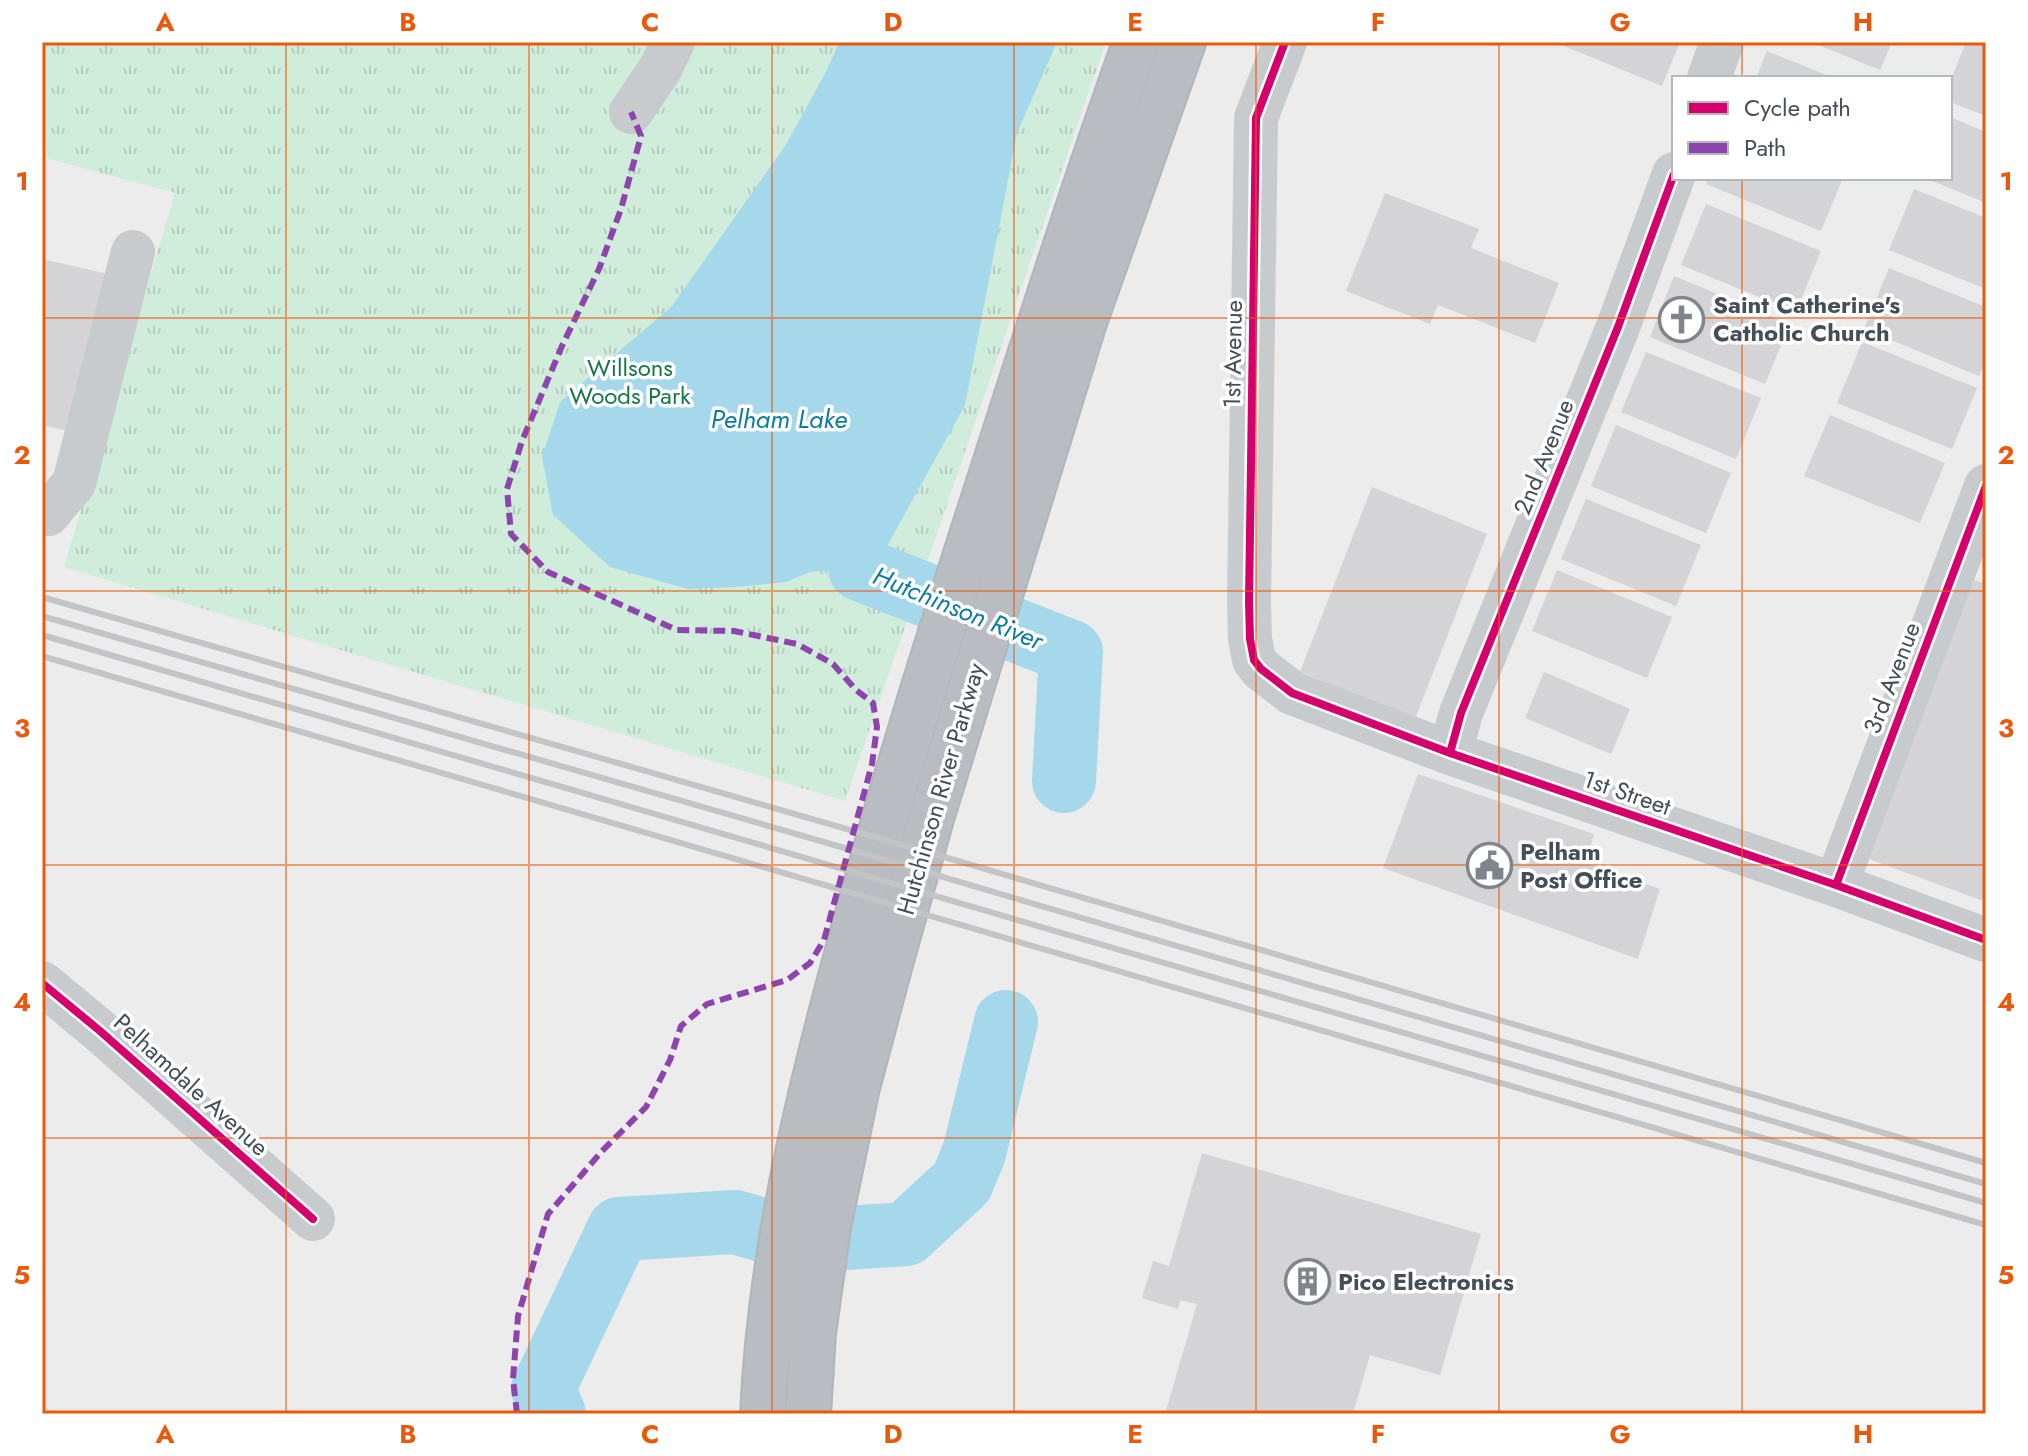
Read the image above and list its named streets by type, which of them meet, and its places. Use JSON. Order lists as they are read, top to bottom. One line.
{"streets":{"highway":["Hutchinson River Parkway"],"street":["1st Avenue","2nd Avenue","3rd Avenue","1st Street","Pelhamdale Avenue"]},"crossings":[["1st Avenue","1st Street"],["2nd Avenue","1st Street"],["3rd Avenue","1st Street"]],"water":["Pelham Lake","Hutchinson River"],"parks":["Willsons Woods Park"],"places":{"church":["Saint Catherine's Catholic Church"],"public building":["Pelham Post Office"],"building":["Pico Electronics"]},"legend":["Cycle path","Path"],"grid":{"columns":["A","B","C","D","E","F","G","H"],"rows":["1","2","3","4","5"]}}
